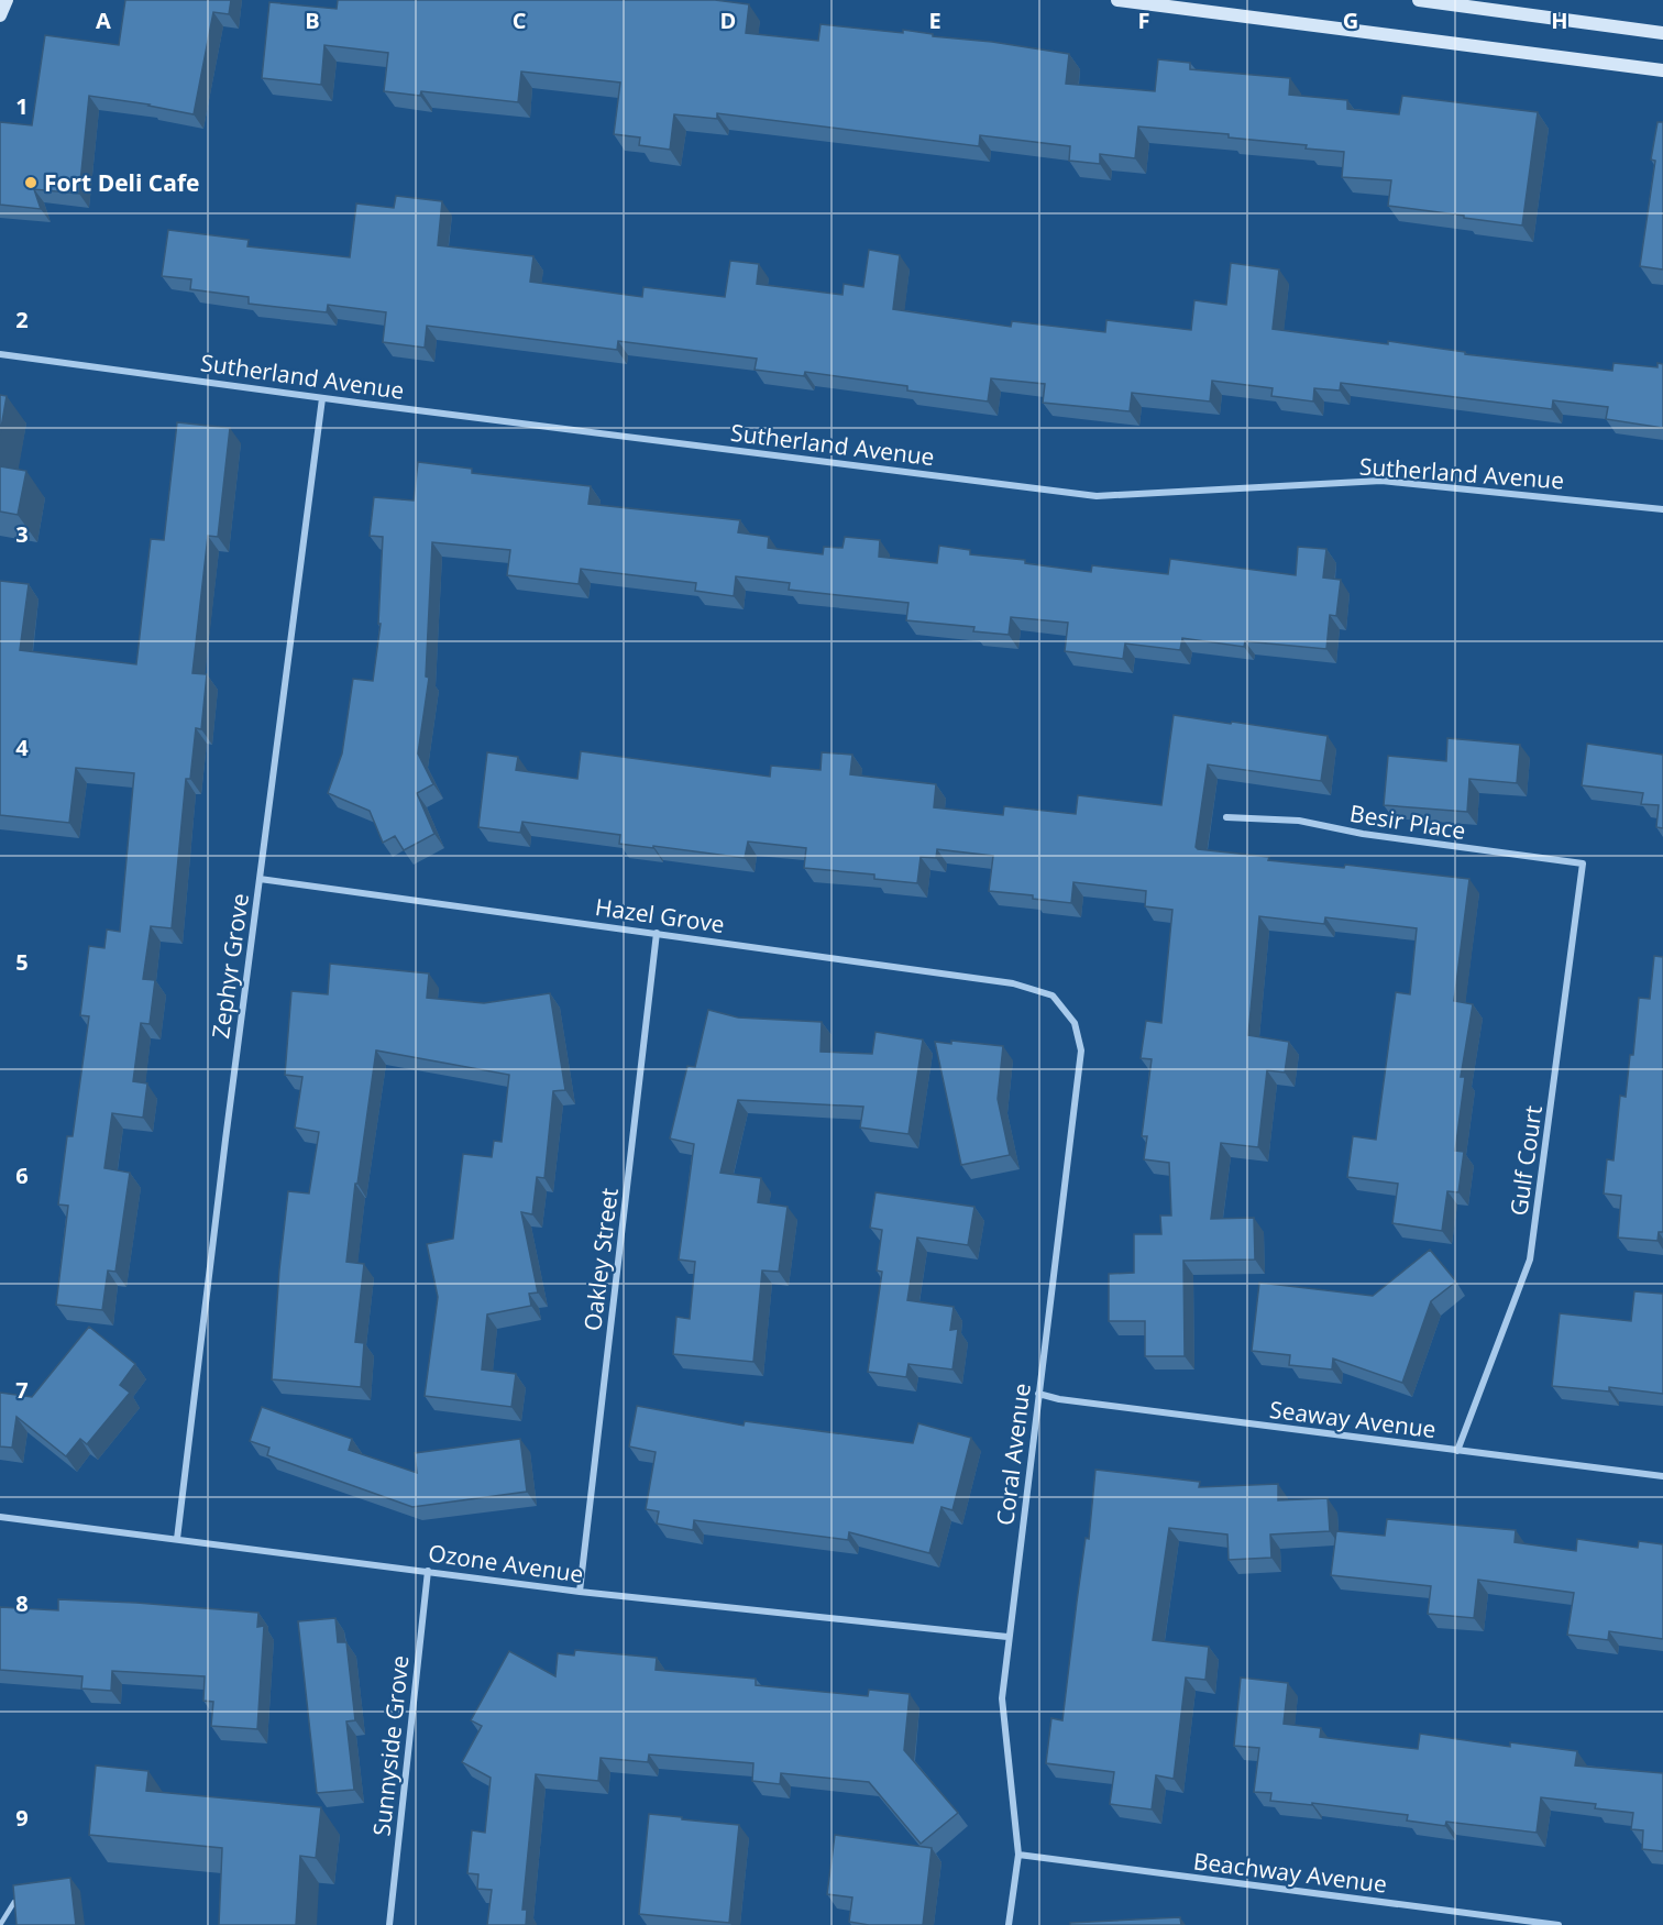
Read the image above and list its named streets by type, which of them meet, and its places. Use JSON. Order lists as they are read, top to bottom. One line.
{"streets":{"street":["Sutherland Avenue","Besir Place","Hazel Grove","Zephyr Grove","Gulf Court","Oakley Street","Seaway Avenue","Coral Avenue","Ozone Avenue","Sunnyside Grove","Beachway Avenue"]},"crossings":[["Sutherland Avenue","Zephyr Grove"],["Besir Place","Gulf Court"],["Hazel Grove","Zephyr Grove"],["Hazel Grove","Oakley Street"],["Hazel Grove","Coral Avenue"],["Zephyr Grove","Ozone Avenue"],["Gulf Court","Seaway Avenue"],["Oakley Street","Ozone Avenue"],["Seaway Avenue","Coral Avenue"],["Coral Avenue","Ozone Avenue"],["Coral Avenue","Beachway Avenue"],["Ozone Avenue","Sunnyside Grove"]],"places":["Fort Deli Cafe"],"grid":{"columns":["A","B","C","D","E","F","G","H"],"rows":["1","2","3","4","5","6","7","8","9"]}}
